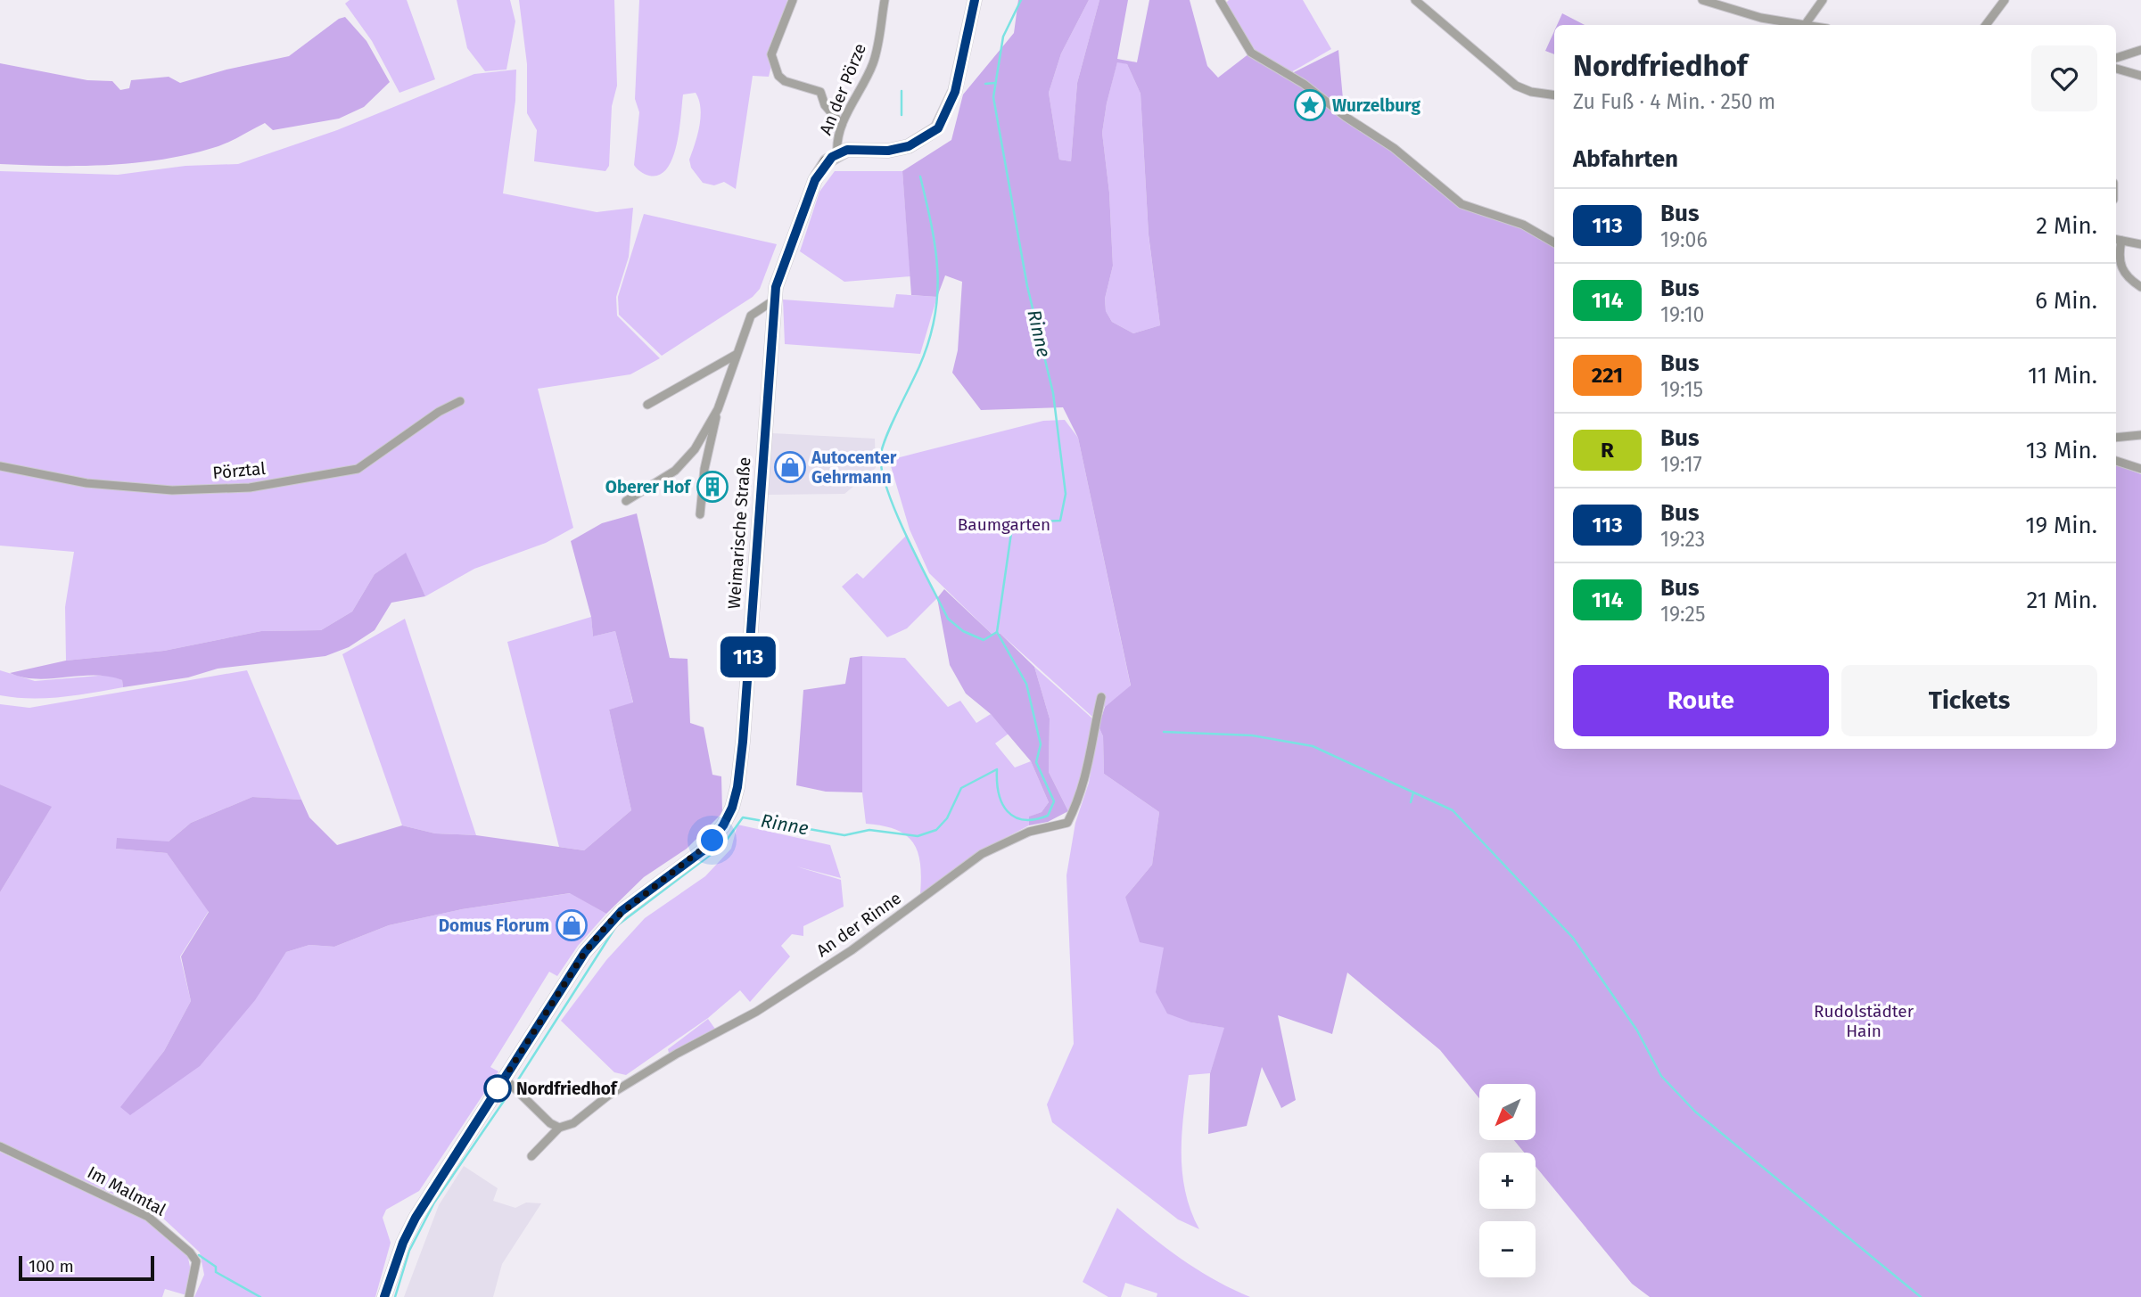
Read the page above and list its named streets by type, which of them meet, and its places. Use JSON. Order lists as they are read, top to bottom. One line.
{"streets":{"main road":["Weimarische Straße"],"street":["An der Pörze","Pörztal","An der Rinne","Im Malmtal"]},"crossings":[["An der Pörze","Weimarische Straße"]],"water":["Rinne"],"parks":["Baumgarten","Rudolstädter Hain"],"places":{"place":["Wurzelburg"],"shop":["Autocenter Gehrmann","Domus Florum"],"building":["Oberer Hof"],"other":["Nordfriedhof"]},"lines":["bus line 113"],"scale_bar":"100 m","north":"bottom left","page":{"on_map":"113","heading":[["Nordfriedhof","Zu Fuß · 4 Min. · 250 m"],"Abfahrten"],"list":[{"mark":"113","name":"Bus","note":"19:06","value":"2 Min."},{"mark":"114","name":"Bus","note":"19:10","value":"6 Min."},{"mark":"221","name":"Bus","note":"19:15","value":"11 Min."},{"mark":"R","name":"Bus","note":"19:17","value":"13 Min."},{"mark":"113","name":"Bus","note":"19:23","value":"19 Min."},{"mark":"114","name":"Bus","note":"19:25","value":"21 Min."}],"buttons":["Route","Tickets"],"map_buttons":["+","−"],"scale":"100 m"}}
